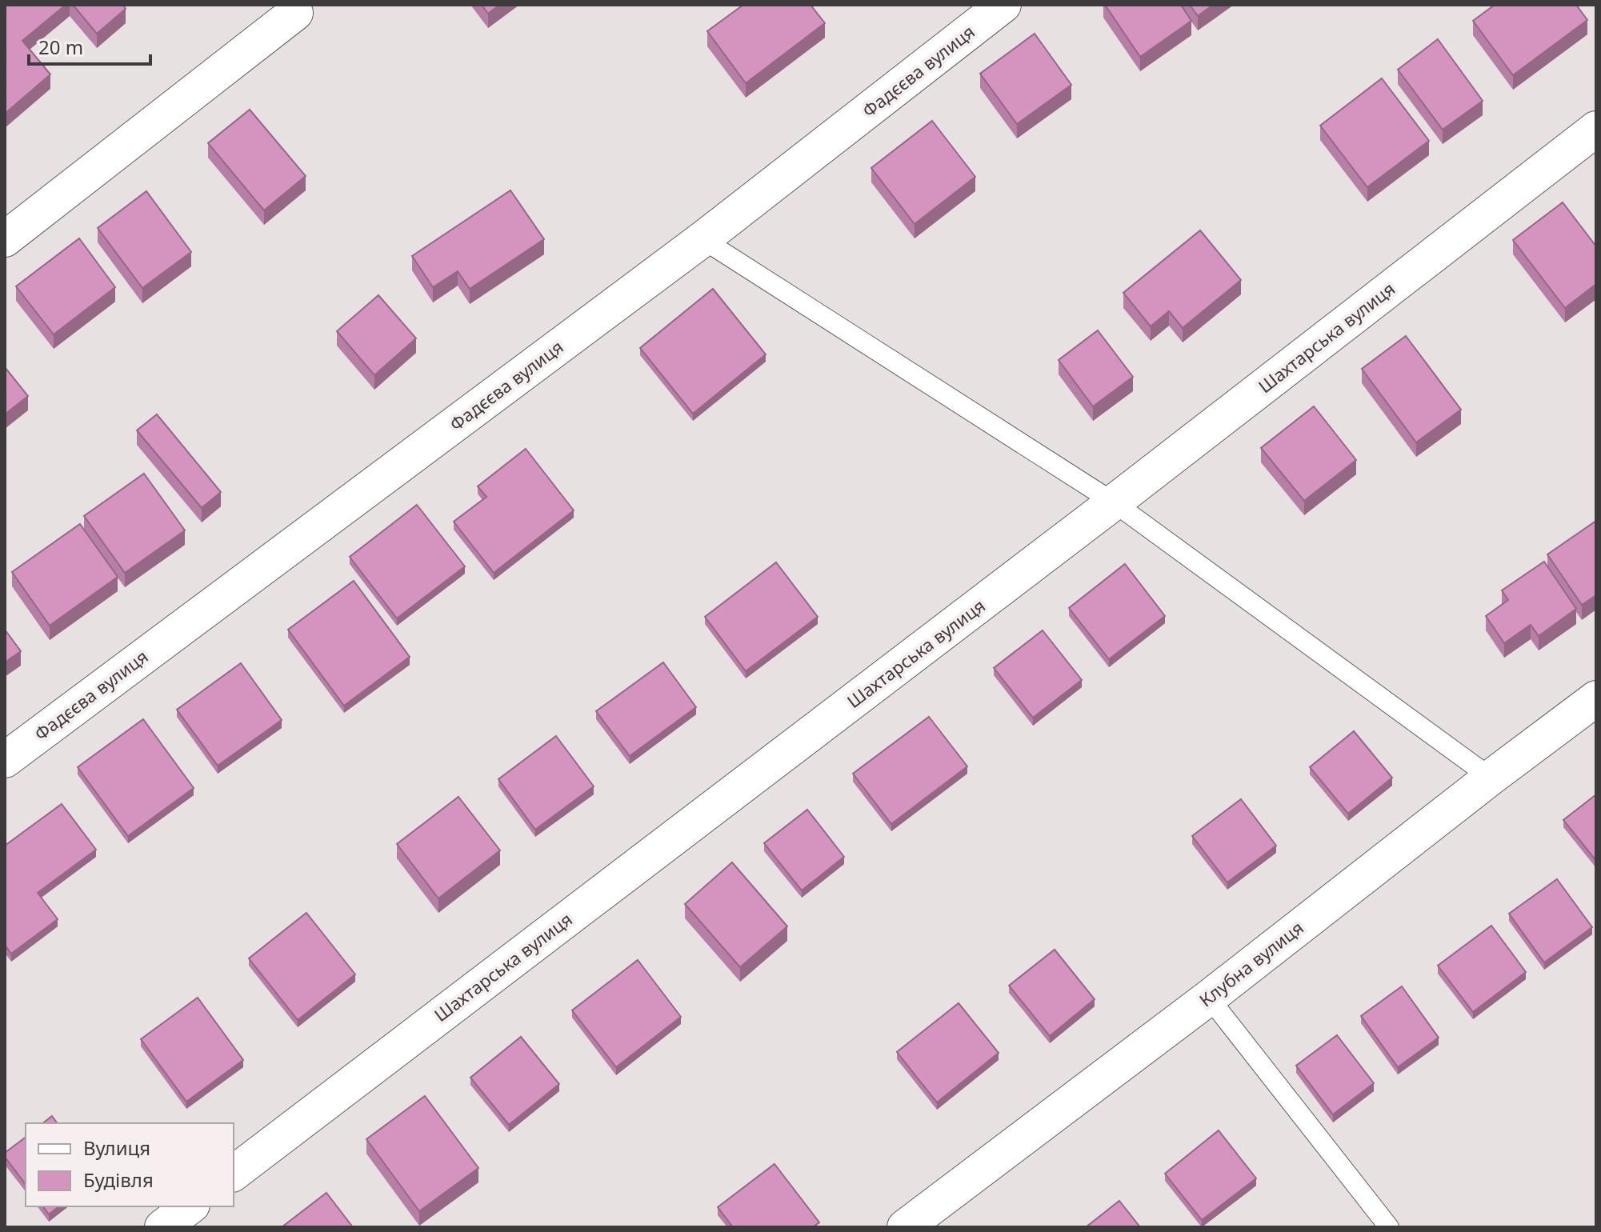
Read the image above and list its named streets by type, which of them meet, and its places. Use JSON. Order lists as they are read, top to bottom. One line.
{"streets":{"street":["Фадєєва вулиця","Шахтарська вулиця","Клубна вулиця"]},"legend":["Вулиця","Будівля"],"scale_bar":"20 m"}
